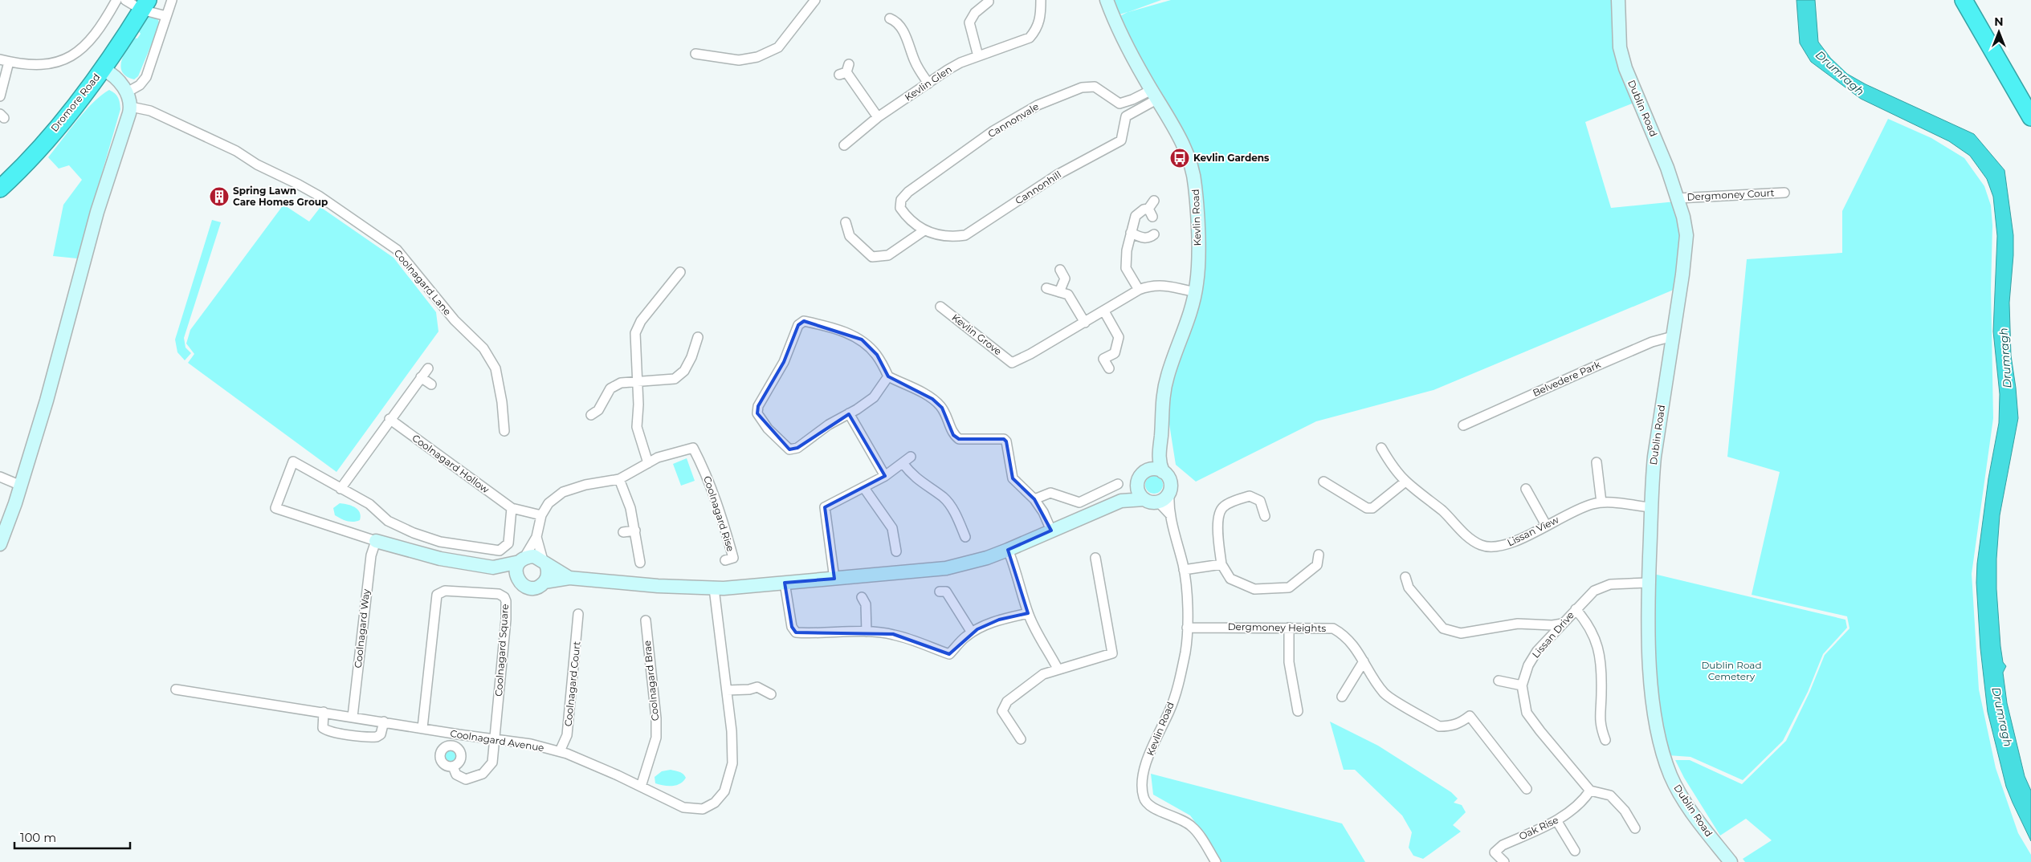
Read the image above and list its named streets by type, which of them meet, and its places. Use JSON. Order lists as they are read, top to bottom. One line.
{"streets":{"highway":["Dromore Road"],"street":["Kevlin Glen","Dublin Road","Cannonvale","Cannonhill","Dergmoney Court","Kevlin Road","Coolnagard Lane","Kevlin Grove","Belvedere Park","Coolnagard Hollow","Coolnagard Rise","Lissan View","Dergmoney Heights","Coolnagard Way","Lissan Drive","Coolnagard Square","Coolnagard Brae","Coolnagard Court","Coolnagard Avenue","Oak Rise"]},"crossings":[["Dublin Road","Dergmoney Court"],["Dublin Road","Belvedere Park"],["Dublin Road","Lissan View"],["Dublin Road","Lissan Drive"],["Cannonvale","Cannonhill"],["Cannonvale","Kevlin Road"],["Cannonhill","Kevlin Road"],["Kevlin Road","Dergmoney Heights"],["Coolnagard Hollow","Coolnagard Rise"],["Coolnagard Way","Coolnagard Avenue"],["Lissan Drive","Oak Rise"],["Coolnagard Square","Coolnagard Avenue"],["Coolnagard Brae","Coolnagard Avenue"],["Coolnagard Court","Coolnagard Avenue"]],"water":["Drumragh"],"parks":["Dublin Road Cemetery"],"places":{"bus stop":["Kevlin Gardens"],"building":["Spring Lawn Care Homes Group"]},"scale_bar":"100 m","north":"top"}
